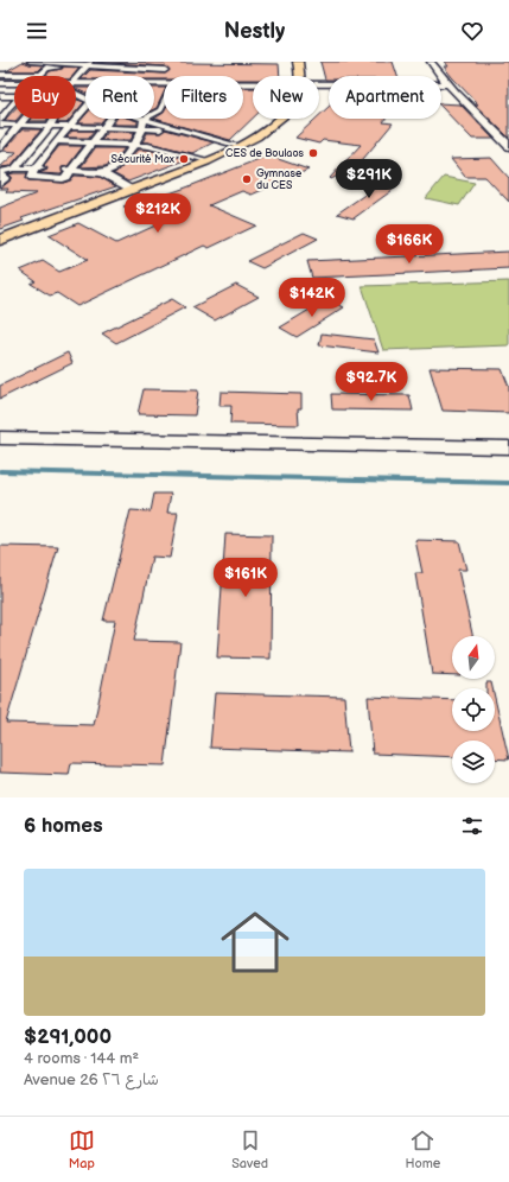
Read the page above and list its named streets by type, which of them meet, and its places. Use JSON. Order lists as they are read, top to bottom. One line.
{"places":["CES de Boulaos","Sécurité Max","Gymnase du CES"],"north":"top","page":{"header":"Nestly","chip":["Buy","Rent","Filters","New","Apartment"],"price":["$291K","$212K","$166K","$142K","$92.7K","$161K"],"heading":"6 homes","list":[{"name":"$291,000","note":"4 rooms · 144 m² · Avenue 26 شارع ٢٦"}],"tabs":["Map","Saved","Home"]}}
